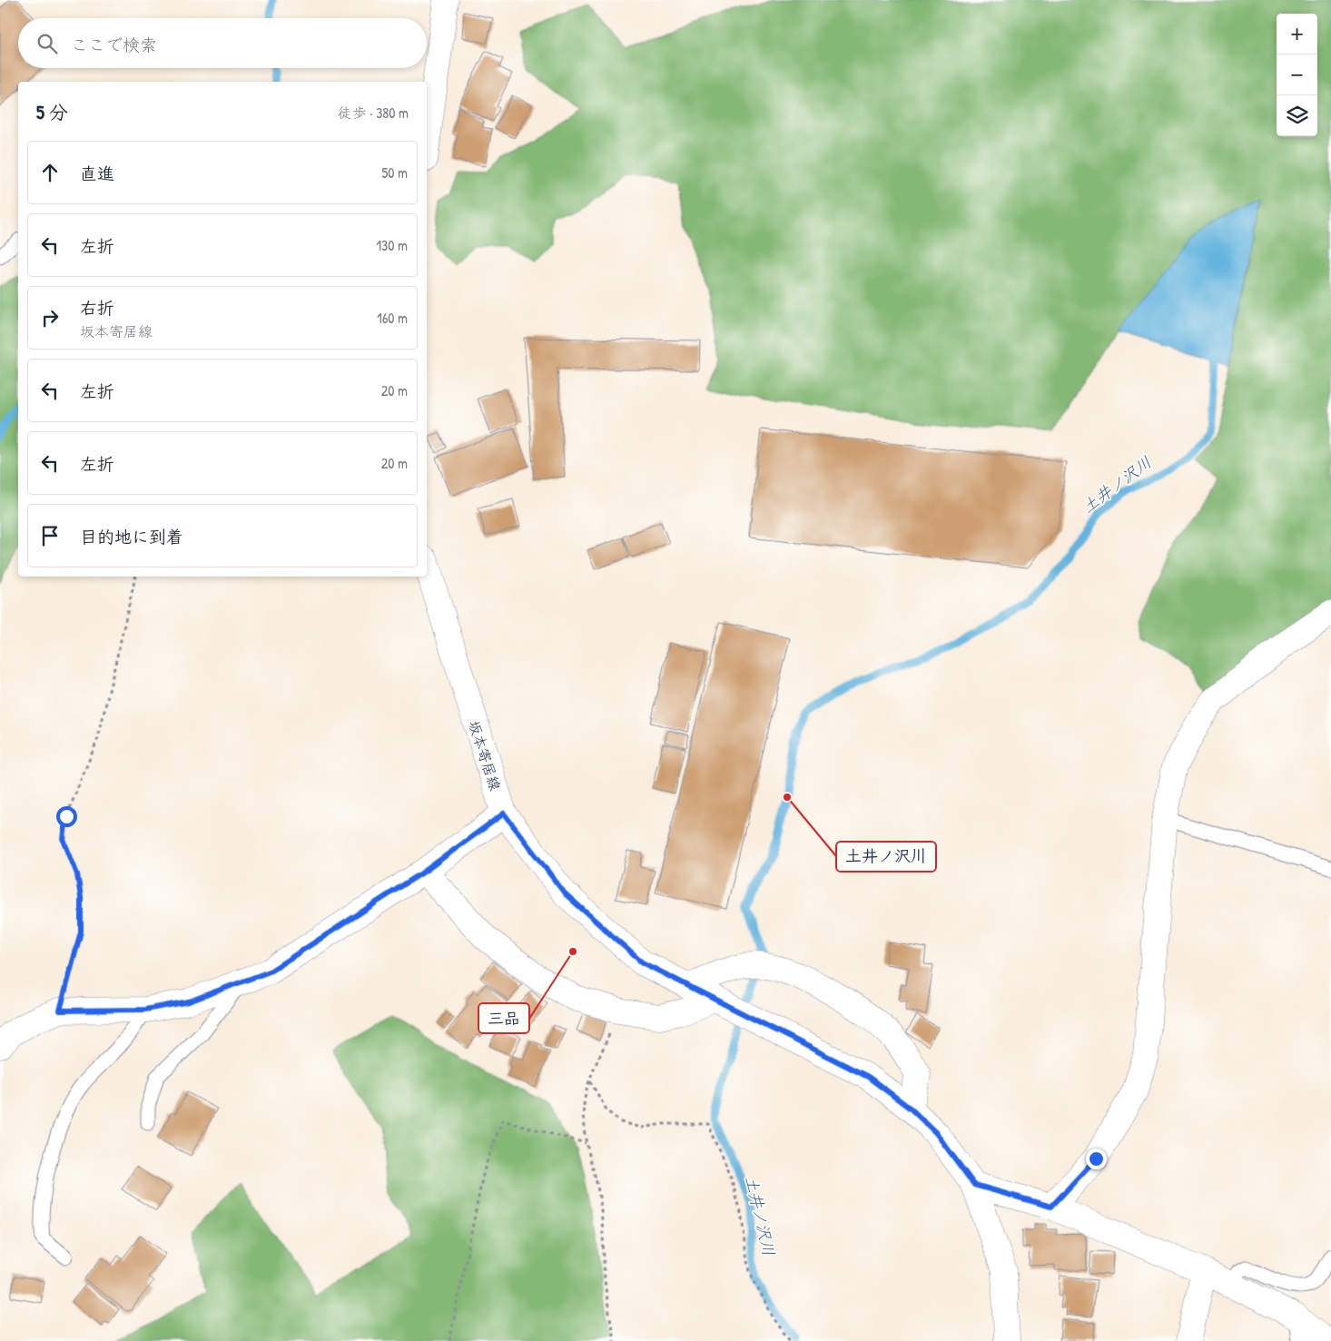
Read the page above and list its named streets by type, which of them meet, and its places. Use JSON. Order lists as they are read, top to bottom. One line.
{"streets":{"street":["坂本寄居線"]},"water":["土井ノ沢川"],"places":["土井ノ沢川","三品"],"page":{"map_buttons":["+","−"],"search":"ここで検索","heading":["5 分","徒歩 · 380 m"],"list":[["直進","50 m"],["左折","130 m"],["右折","坂本寄居線","160 m"],["左折","20 m"],["左折","20 m"],"目的地に到着"]}}
